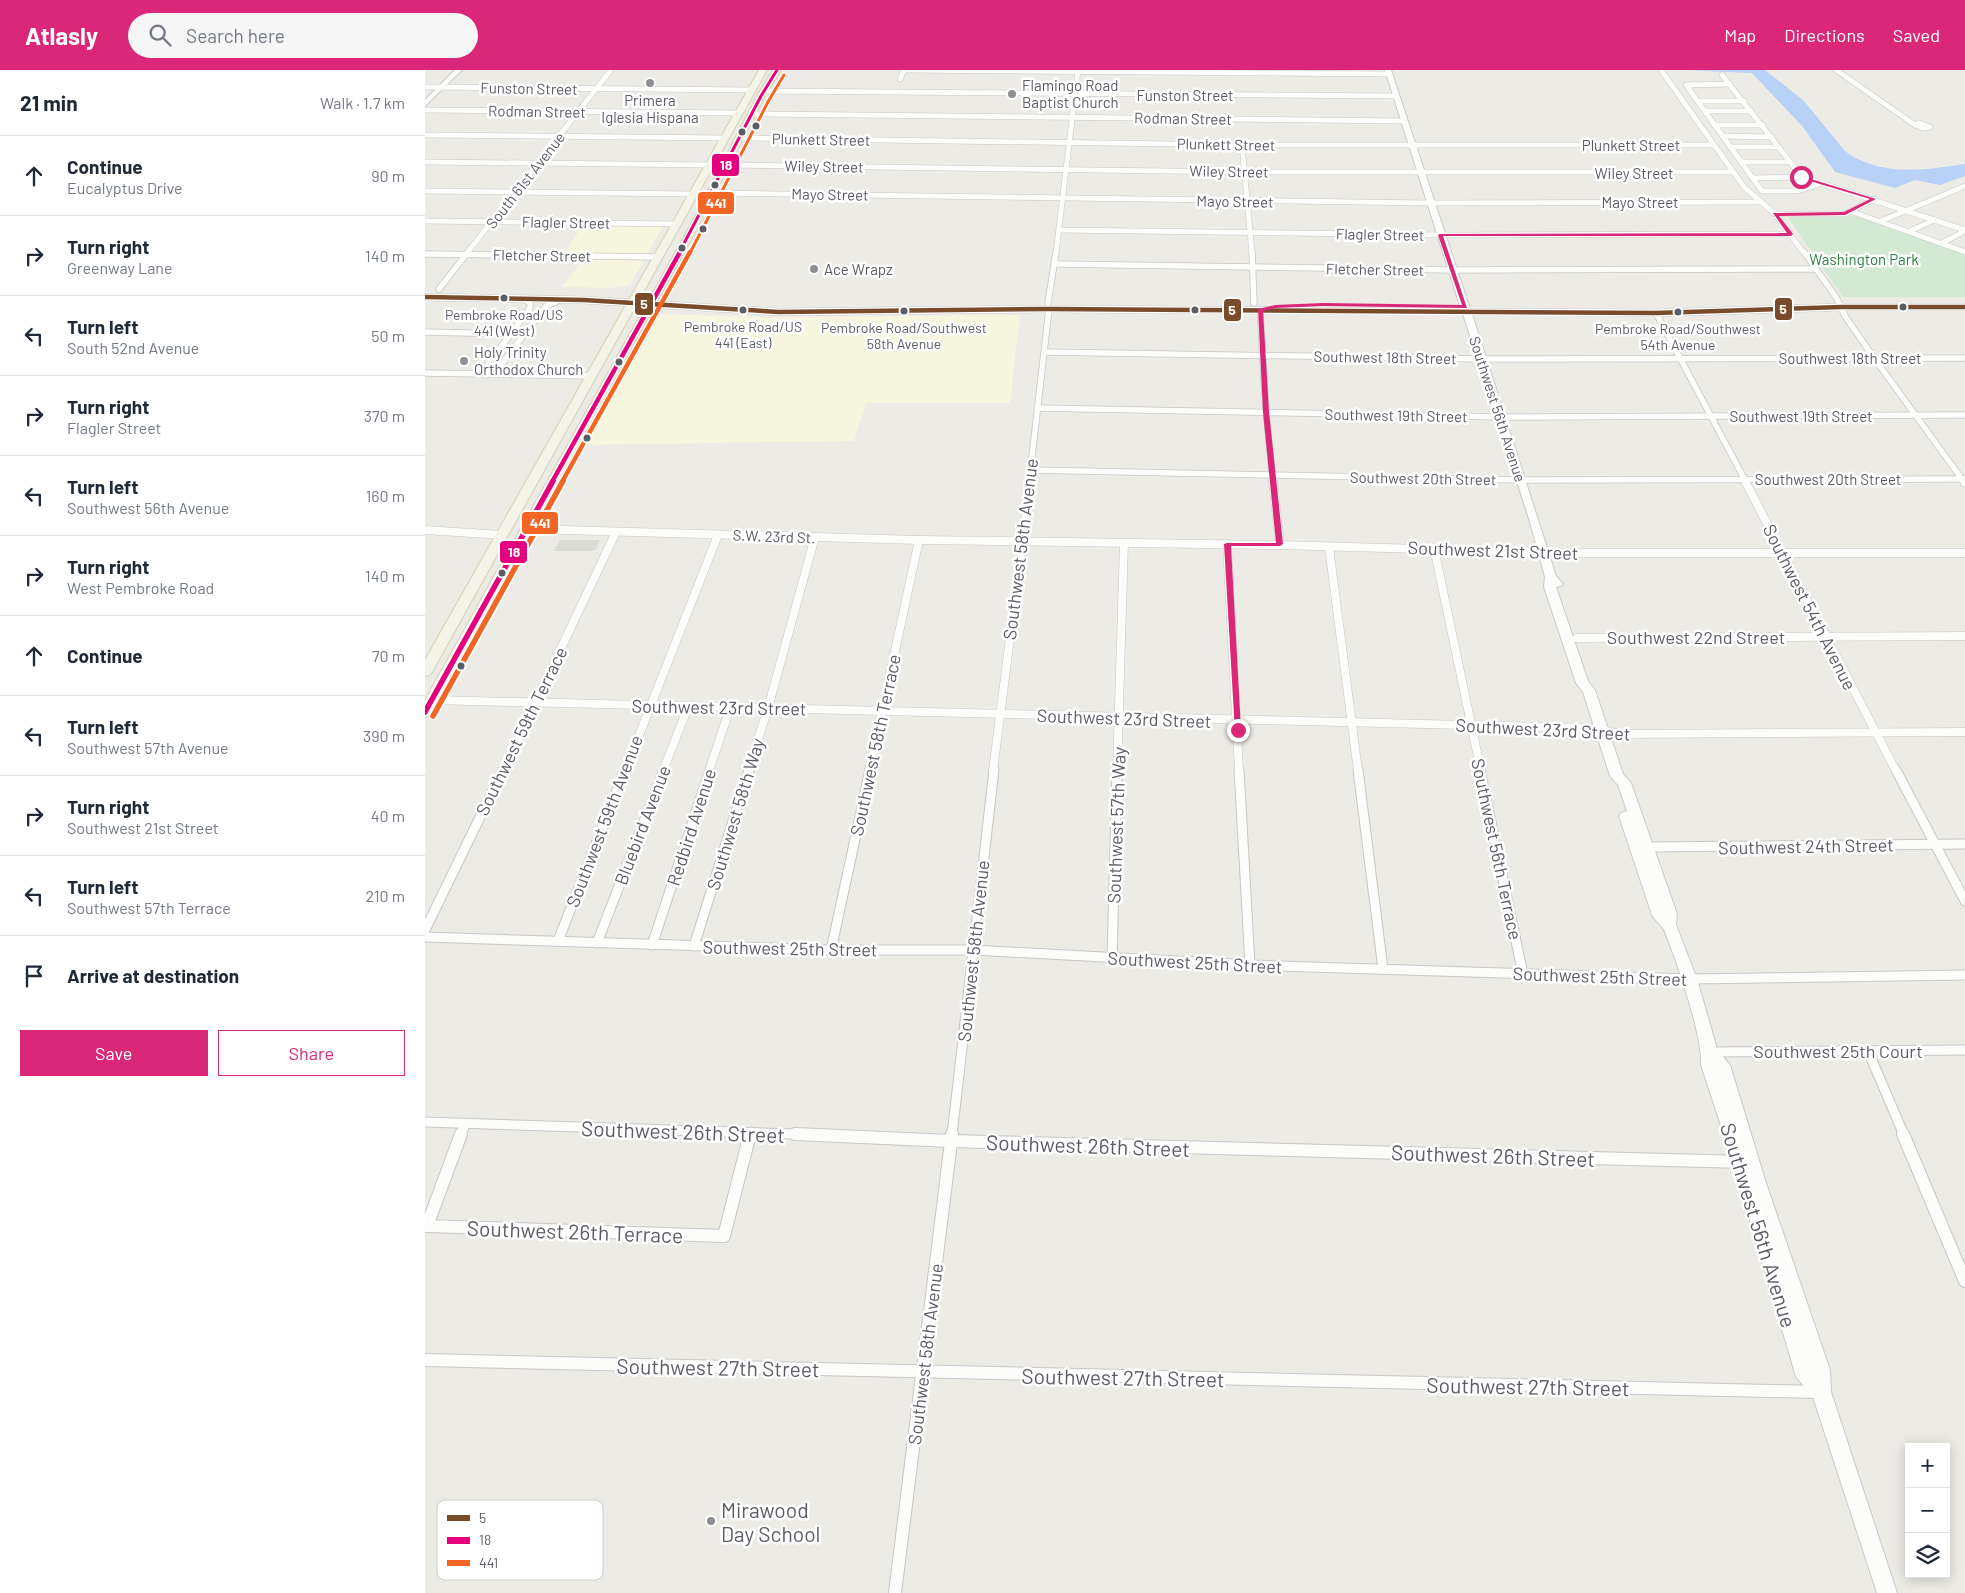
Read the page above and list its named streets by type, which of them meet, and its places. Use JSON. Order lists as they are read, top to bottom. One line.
{"streets":{"main road":["Southwest 56th Avenue"],"street":["Funston Street","Rodman Street","Plunkett Street","Wiley Street","South 61st Avenue","Mayo Street","Flagler Street","Fletcher Street","Southwest 18th Street","Southwest 19th Street","Southwest 20th Street","S.W. 23rd St.","Southwest 58th Avenue","Southwest 21st Street","Southwest 54th Avenue","Southwest 22nd Street","Southwest 23rd Street","Southwest 59th Terrace","Southwest 58th Terrace","Southwest 58th Way","Southwest 59th Avenue","Bluebird Avenue","Southwest 57th Way","Redbird Avenue","Southwest 24th Street","Southwest 56th Terrace","Southwest 25th Street","Southwest 25th Court","Southwest 26th Street","Southwest 26th Terrace","Southwest 27th Street"]},"crossings":[["Funston Street","South 61st Avenue"],["Funston Street","Southwest 56th Avenue"],["Funston Street","Southwest 58th Avenue"],["Rodman Street","South 61st Avenue"],["Rodman Street","Southwest 56th Avenue"],["Rodman Street","Southwest 58th Avenue"],["Plunkett Street","Southwest 56th Avenue"],["Plunkett Street","Southwest 58th Avenue"],["Wiley Street","Southwest 56th Avenue"],["Wiley Street","Southwest 58th Avenue"],["South 61st Avenue","Flagler Street"],["South 61st Avenue","Fletcher Street"],["Mayo Street","Southwest 56th Avenue"],["Mayo Street","Southwest 58th Avenue"],["Flagler Street","Southwest 56th Avenue"],["Flagler Street","Southwest 58th Avenue"],["Fletcher Street","Southwest 56th Avenue"],["Fletcher Street","Southwest 58th Avenue"],["Southwest 18th Street","Southwest 56th Avenue"],["Southwest 18th Street","Southwest 58th Avenue"],["Southwest 18th Street","Southwest 54th Avenue"],["Southwest 56th Avenue","Southwest 19th Street"],["Southwest 56th Avenue","Southwest 20th Street"],["Southwest 56th Avenue","Southwest 21st Street"],["Southwest 56th Avenue","Southwest 22nd Street"],["Southwest 56th Avenue","Southwest 23rd Street"],["Southwest 56th Avenue","Southwest 24th Street"],["Southwest 56th Avenue","Southwest 25th Street"],["Southwest 56th Avenue","Southwest 25th Court"],["Southwest 56th Avenue","Southwest 26th Street"],["Southwest 56th Avenue","Southwest 27th Street"],["Southwest 19th Street","Southwest 58th Avenue"],["Southwest 19th Street","Southwest 54th Avenue"],["Southwest 20th Street","Southwest 58th Avenue"],["Southwest 20th Street","Southwest 54th Avenue"],["S.W. 23rd St.","Southwest 58th Avenue"],["S.W. 23rd St.","Southwest 21st Street"],["S.W. 23rd St.","Southwest 59th Terrace"],["S.W. 23rd St.","Southwest 58th Terrace"],["S.W. 23rd St.","Southwest 58th Way"],["S.W. 23rd St.","Southwest 59th Avenue"],["Southwest 58th Avenue","Southwest 21st Street"],["Southwest 58th Avenue","Southwest 23rd Street"],["Southwest 58th Avenue","Southwest 25th Street"],["Southwest 58th Avenue","Southwest 26th Street"],["Southwest 58th Avenue","Southwest 27th Street"],["Southwest 21st Street","Southwest 54th Avenue"],["Southwest 21st Street","Southwest 57th Way"],["Southwest 21st Street","Southwest 56th Terrace"],["Southwest 54th Avenue","Southwest 22nd Street"],["Southwest 54th Avenue","Southwest 23rd Street"],["Southwest 54th Avenue","Southwest 24th Street"],["Southwest 23rd Street","Southwest 59th Terrace"],["Southwest 23rd Street","Southwest 58th Terrace"],["Southwest 23rd Street","Southwest 58th Way"],["Southwest 23rd Street","Southwest 59th Avenue"],["Southwest 23rd Street","Bluebird Avenue"],["Southwest 23rd Street","Southwest 57th Way"],["Southwest 23rd Street","Redbird Avenue"],["Southwest 23rd Street","Southwest 56th Terrace"],["Southwest 58th Terrace","Southwest 25th Street"],["Southwest 58th Way","Southwest 25th Street"],["Southwest 59th Avenue","Southwest 25th Street"],["Bluebird Avenue","Southwest 25th Street"],["Southwest 57th Way","Southwest 25th Street"],["Redbird Avenue","Southwest 25th Street"],["Southwest 56th Terrace","Southwest 25th Street"],["Southwest 26th Street","Southwest 26th Terrace"]],"parks":["Washington Park"],"places":["Primera Iglesia Hispana","Flamingo Road Baptist Church","Ace Wrapz","Pembroke Road/US 441 (West)","Pembroke Road/US 441 (East)","Pembroke Road/Southwest 58th Avenue","Pembroke Road/Southwest 54th Avenue","Holy Trinity Orthodox Church","Mirawood Day School"],"lines":["transit line 18","transit line 441","transit line 5"],"legend":["5","18","441"],"page":{"header":"Atlasly","search":"Search here","nav":["Map","Directions","Saved"],"heading":["21 min","Walk · 1.7 km"],"list":[["Continue","Eucalyptus Drive","90 m"],["Turn right","Greenway Lane","140 m"],["Turn left","South 52nd Avenue","50 m"],["Turn right","Flagler Street","370 m"],["Turn left","Southwest 56th Avenue","160 m"],["Turn right","West Pembroke Road","140 m"],["Continue","70 m"],["Turn left","Southwest 57th Avenue","390 m"],["Turn right","Southwest 21st Street","40 m"],["Turn left","Southwest 57th Terrace","210 m"],"Arrive at destination"],"buttons":["Save","Share"],"map_buttons":["+","−"]}}
